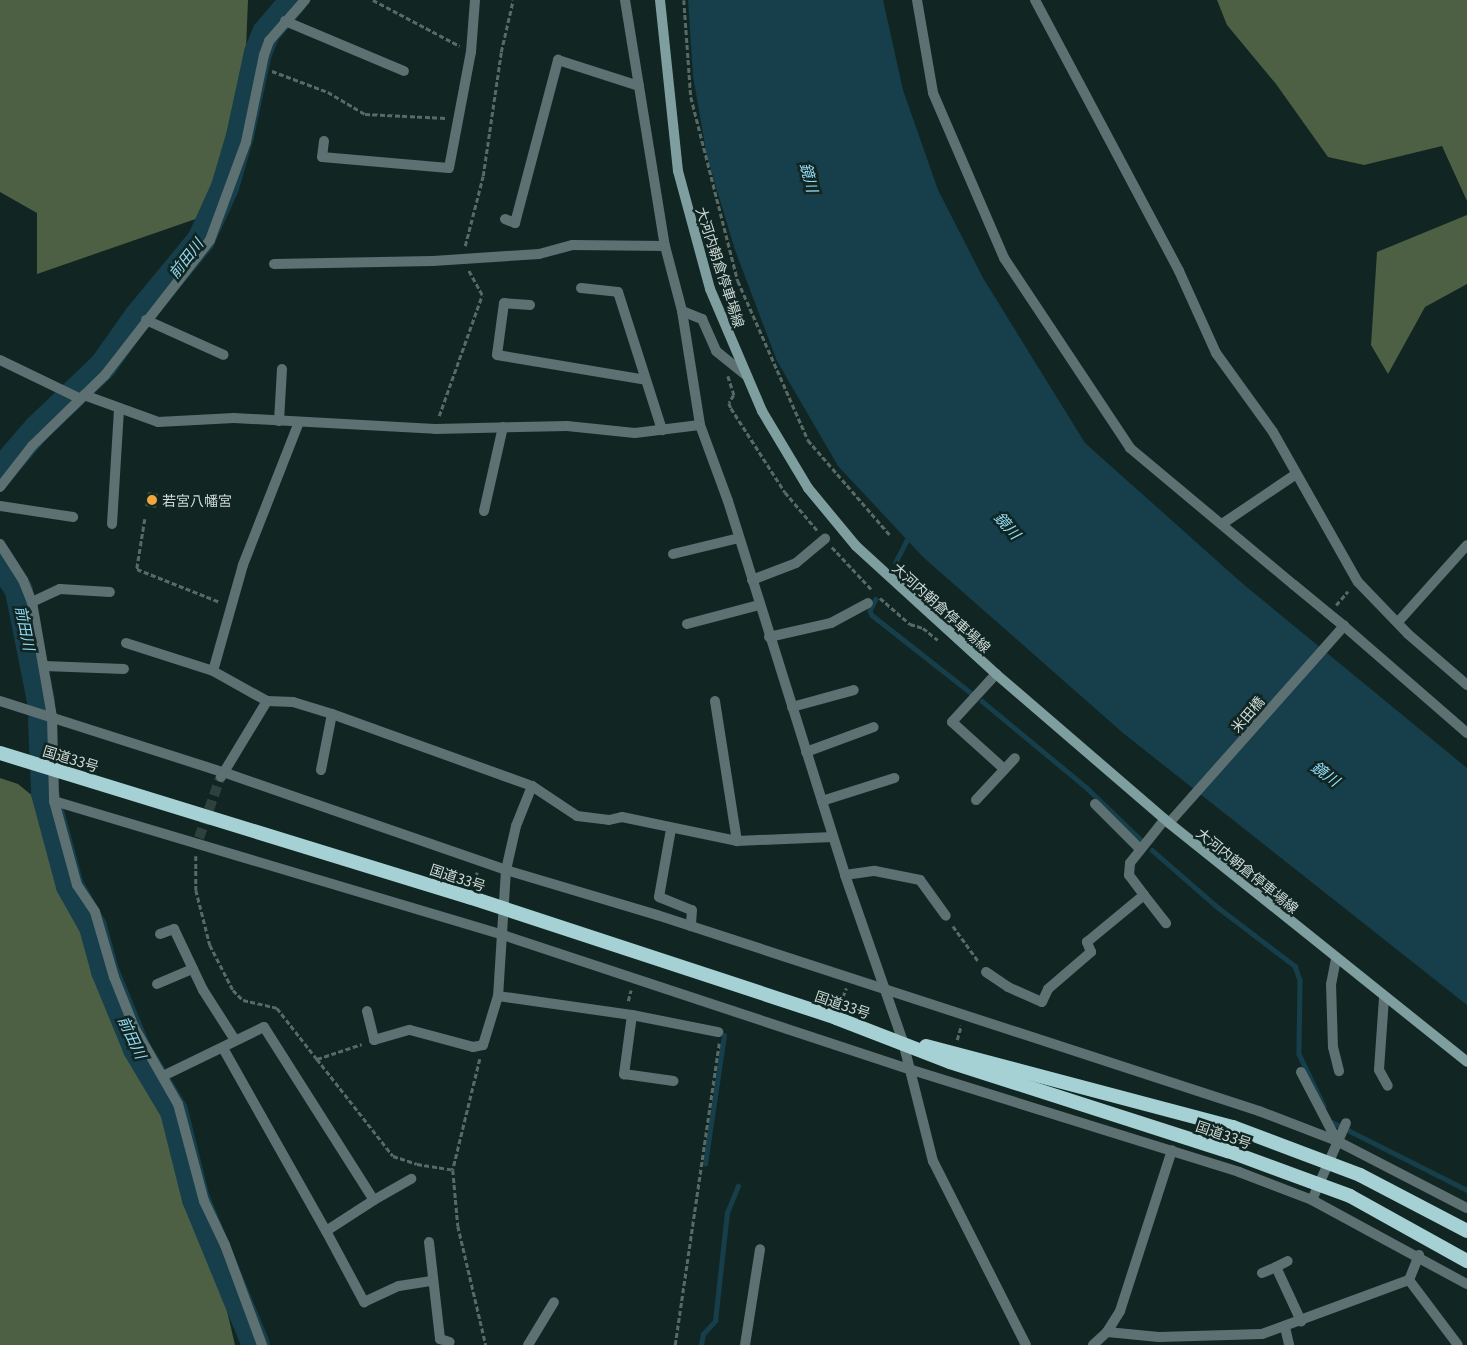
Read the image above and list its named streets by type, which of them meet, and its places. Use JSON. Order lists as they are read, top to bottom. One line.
{"streets":{"highway":["国道33号"],"main road":["大河内朝倉停車場線"],"street":["米田橋"]},"crossings":[["大河内朝倉停車場線","米田橋"]],"water":["鏡川","前田川"],"places":["若宮八幡宮"]}
